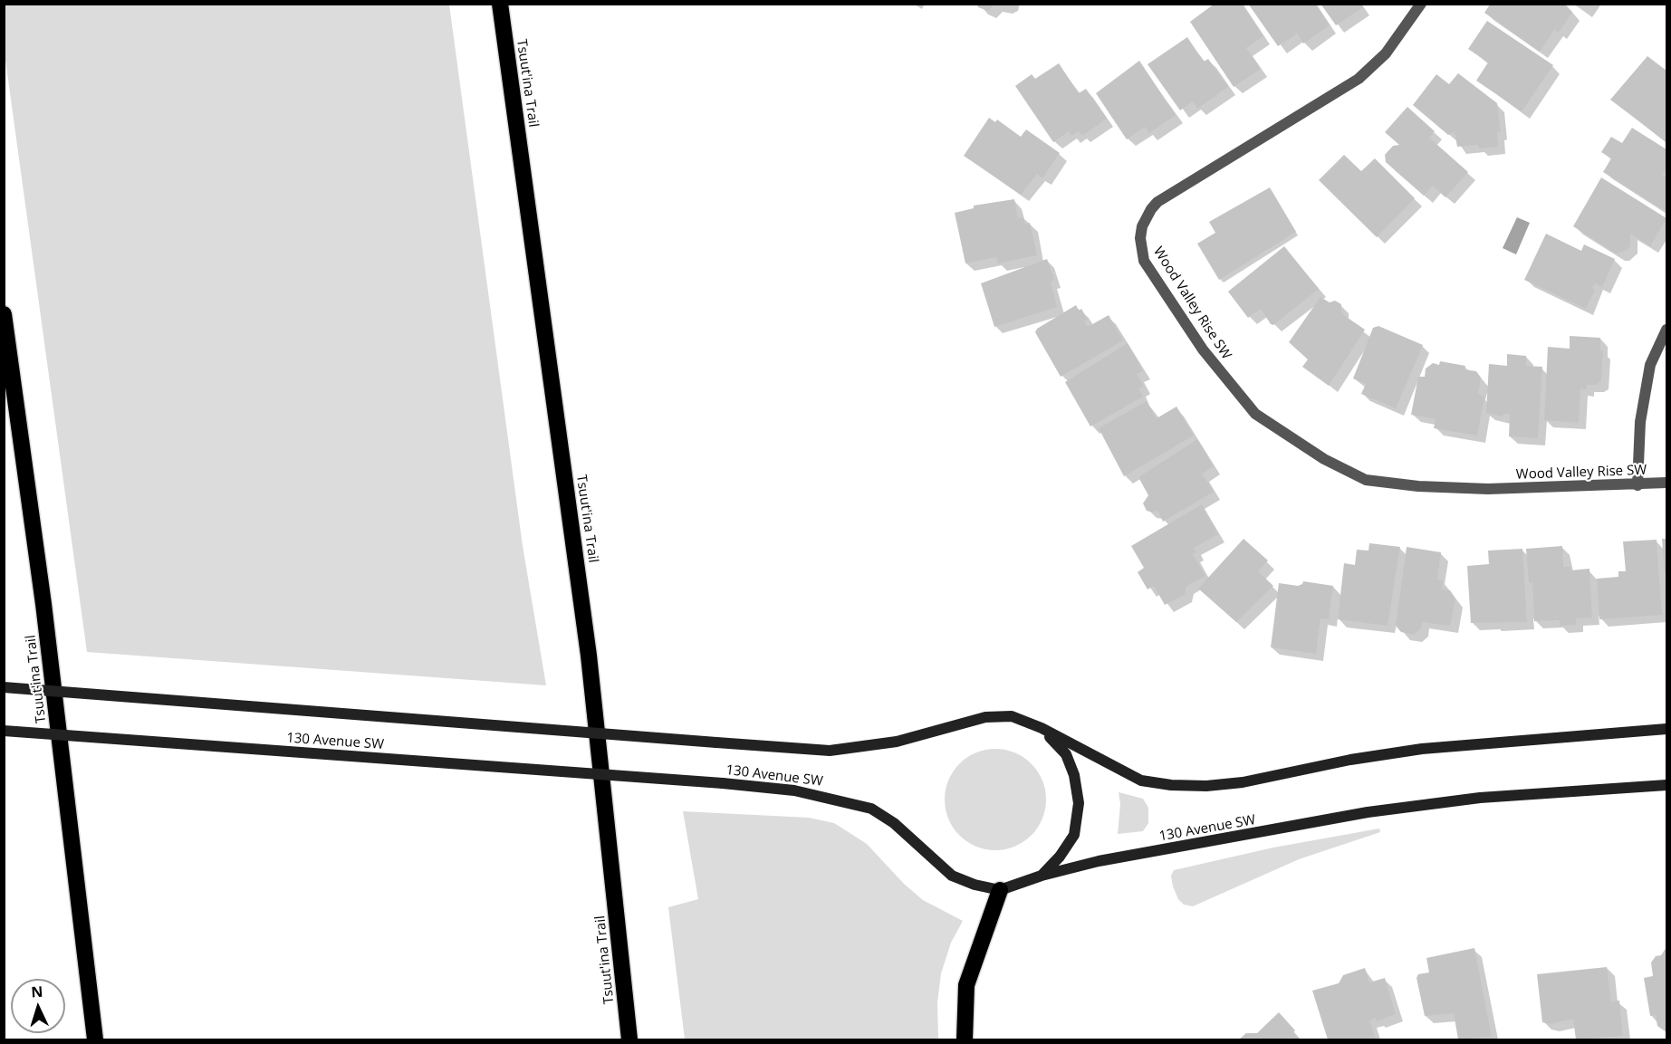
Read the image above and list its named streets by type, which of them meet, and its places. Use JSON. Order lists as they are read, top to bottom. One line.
{"streets":{"highway":["Tsuut'ina Trail"],"main road":["130 Avenue SW"],"street":["Wood Valley Rise SW"]},"north":"top"}
